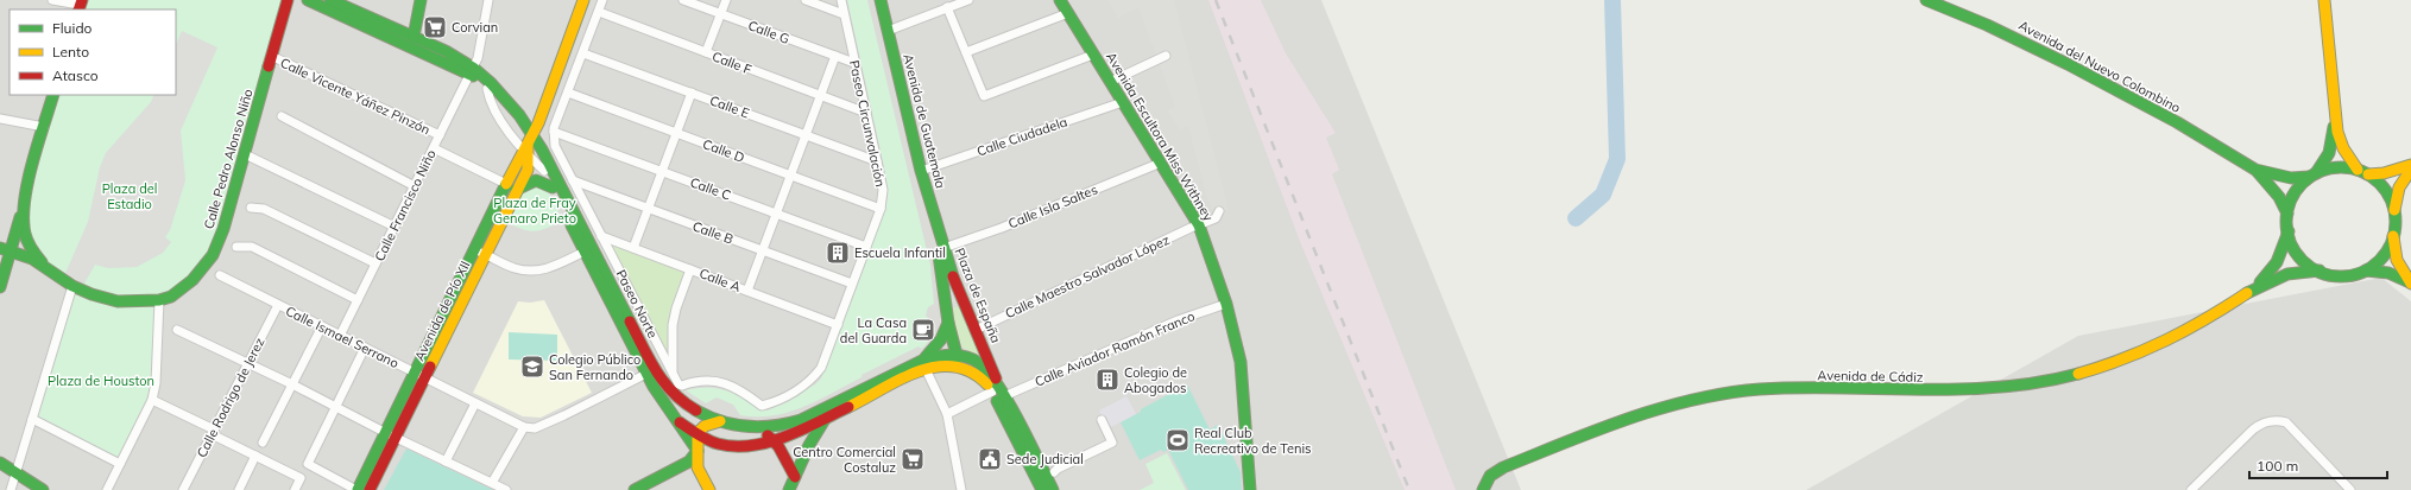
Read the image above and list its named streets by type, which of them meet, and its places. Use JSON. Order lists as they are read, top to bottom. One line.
{"streets":{"main road":["Avenida del Nuevo Colombino","Avenida de Guatemala","Avenida Escultora Miss Withney","Calle Pedro Alonso Niño","Plaza de España","Avenida de Pío XII","Avenida de Cádiz"],"street":["Calle G","Calle F","Calle Vicente Yáñez Pinzón","Calle E","Paseo Circunvalación","Calle Ciudadela","Calle D","Calle C","Calle Francisco Niño","Calle Isla Saltes","Calle B","Calle Maestro Salvador López","Calle A","Paseo Norte","Calle Ismael Serrano","Calle Aviador Ramón Franco","Calle Rodrigo de Jerez"]},"crossings":[["Calle G","Paseo Circunvalación"],["Calle F","Paseo Circunvalación"],["Avenida del Nuevo Colombino","Avenida de Cádiz"],["Calle Vicente Yáñez Pinzón","Calle Pedro Alonso Niño"],["Calle Vicente Yáñez Pinzón","Calle Francisco Niño"],["Calle Vicente Yáñez Pinzón","Avenida de Pío XII"],["Calle E","Paseo Circunvalación"],["Avenida de Guatemala","Calle Ciudadela"],["Avenida de Guatemala","Calle Isla Saltes"],["Avenida de Guatemala","Plaza de España"],["Paseo Circunvalación","Calle D"],["Paseo Circunvalación","Calle C"],["Paseo Circunvalación","Calle B"],["Paseo Circunvalación","Calle A"],["Paseo Circunvalación","Paseo Norte"],["Calle Ciudadela","Avenida Escultora Miss Withney"],["Avenida Escultora Miss Withney","Calle Isla Saltes"],["Avenida Escultora Miss Withney","Calle Maestro Salvador López"],["Avenida Escultora Miss Withney","Calle Aviador Ramón Franco"],["Calle Francisco Niño","Calle Ismael Serrano"],["Calle Isla Saltes","Plaza de España"],["Calle Maestro Salvador López","Plaza de España"],["Calle A","Paseo Norte"],["Plaza de España","Calle Aviador Ramón Franco"],["Avenida de Pío XII","Calle Ismael Serrano"],["Calle Ismael Serrano","Calle Rodrigo de Jerez"]],"parks":["Plaza del Estadio","Plaza de Fray Genaro Prieto","Plaza de Houston"],"places":{"supermarket":["Corvian","Centro Comercial Costaluz"],"building":["Escuela Infantil","Colegio de Abogados"],"cafe":["La Casa del Guarda"],"school or university":["Colegio Público San Fernando"],"sports":["Real Club Recreativo de Tenis"],"public building":["Sede Judicial"]},"legend":["Fluido","Lento","Atasco"],"scale_bar":"100 m"}
